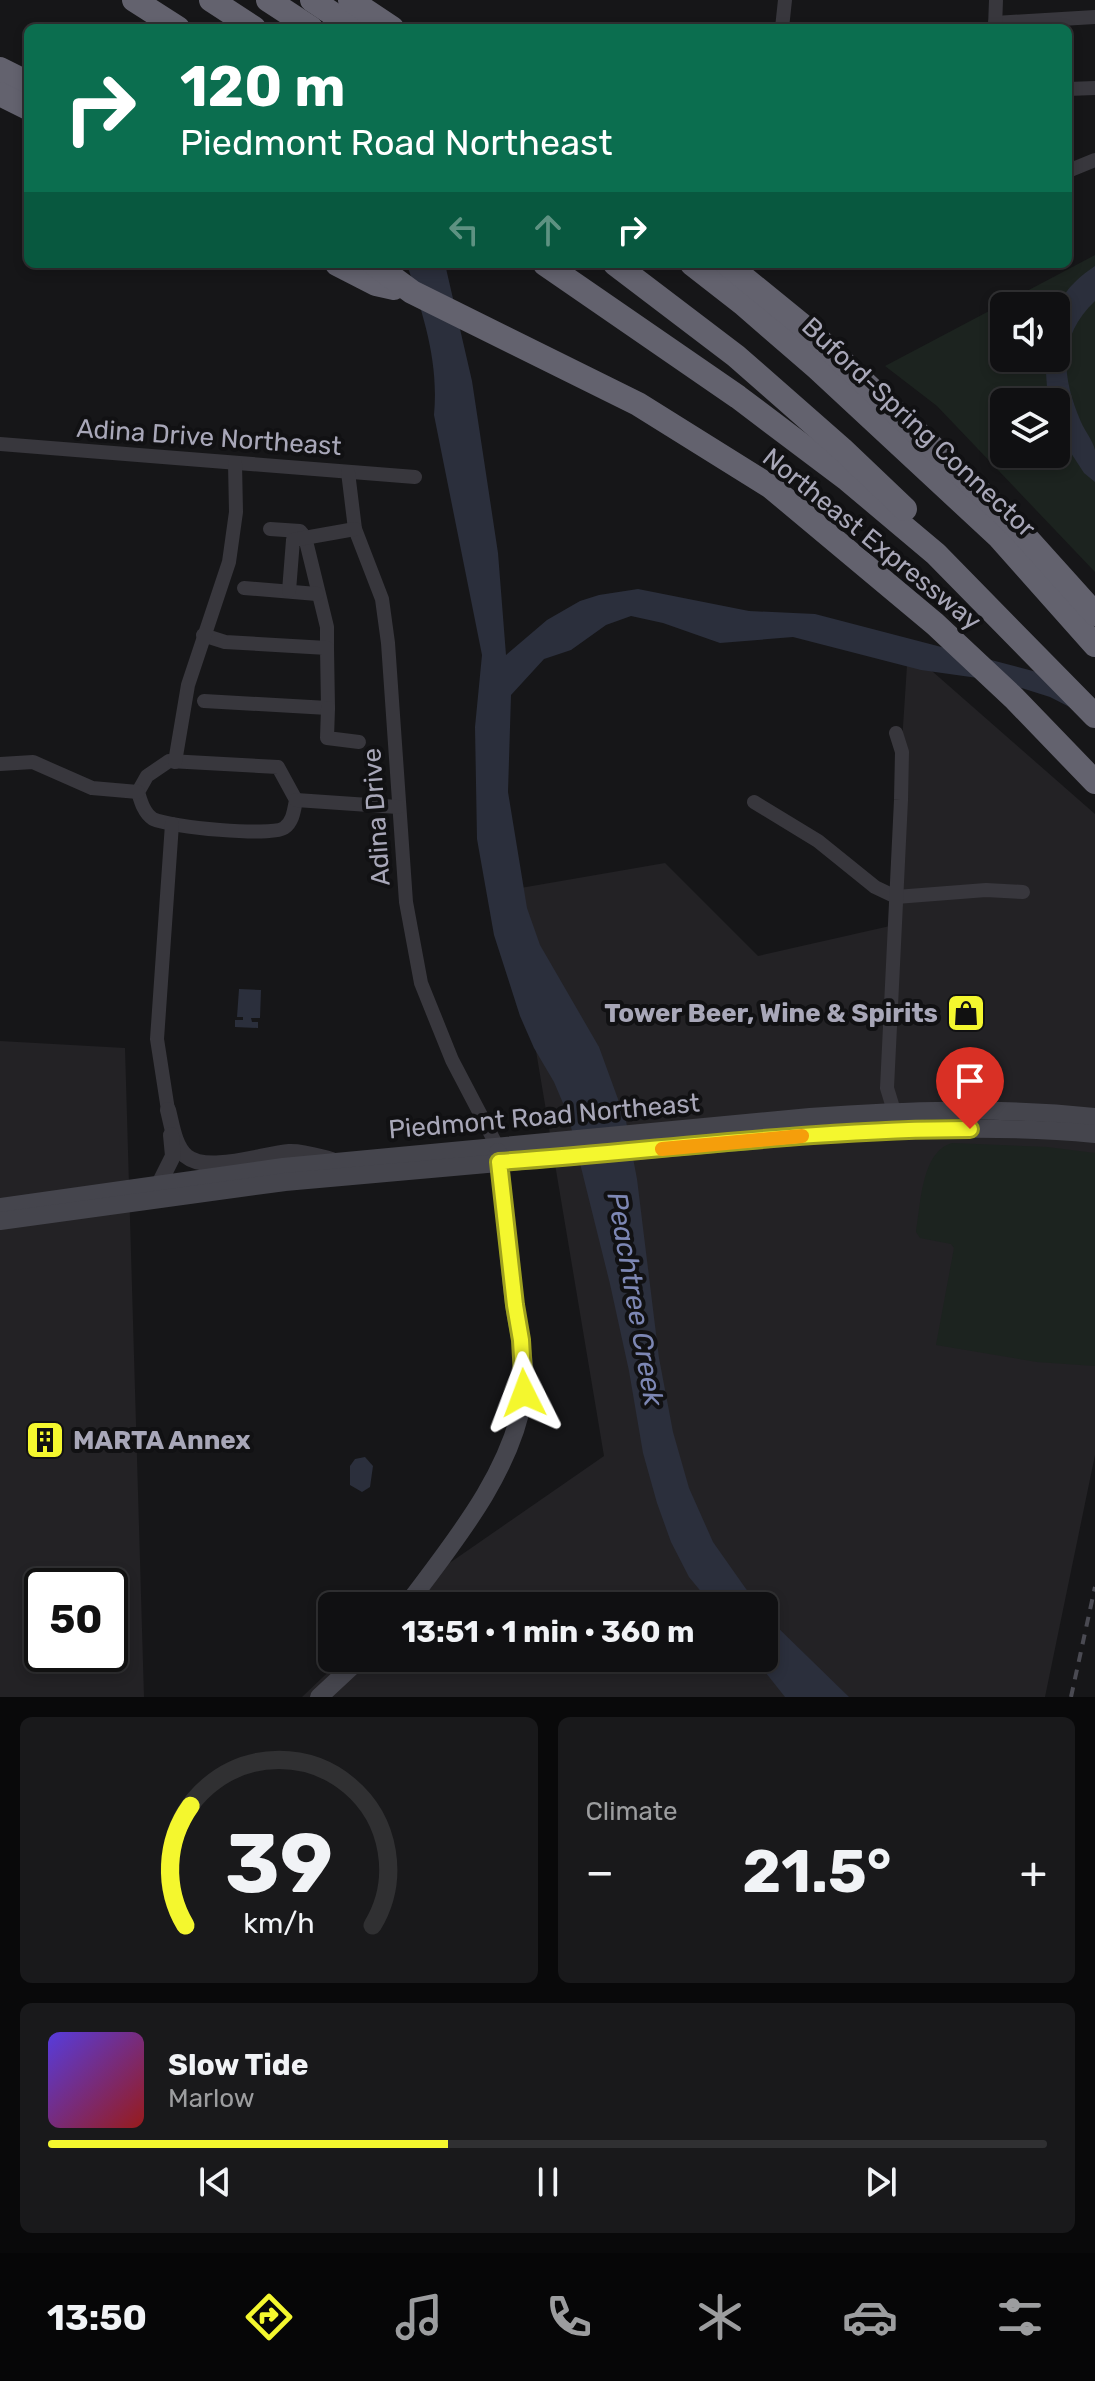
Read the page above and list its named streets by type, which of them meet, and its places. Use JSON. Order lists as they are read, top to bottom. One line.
{"streets":{"highway":["Buford-Spring Connector","Northeast Expressway"],"main road":["Piedmont Road Northeast"],"street":["Adina Drive Northeast","Adina Drive"]},"crossings":[["Adina Drive Northeast","Adina Drive"],["Adina Drive","Piedmont Road Northeast"]],"water":["Peachtree Creek"],"places":{"shop":["Tower Beer, Wine & Spirits"],"building":["MARTA Annex"]},"page":{"turn":["120 m","Piedmont Road Northeast"],"limit":"50","trip":"13:51 · 1 min · 360 m","tile":"Climate","heat":["−","21.5°","+"],"song":["Slow Tide","Marlow"],"tabs":"13:50","gauge":["39","km/h"]}}
